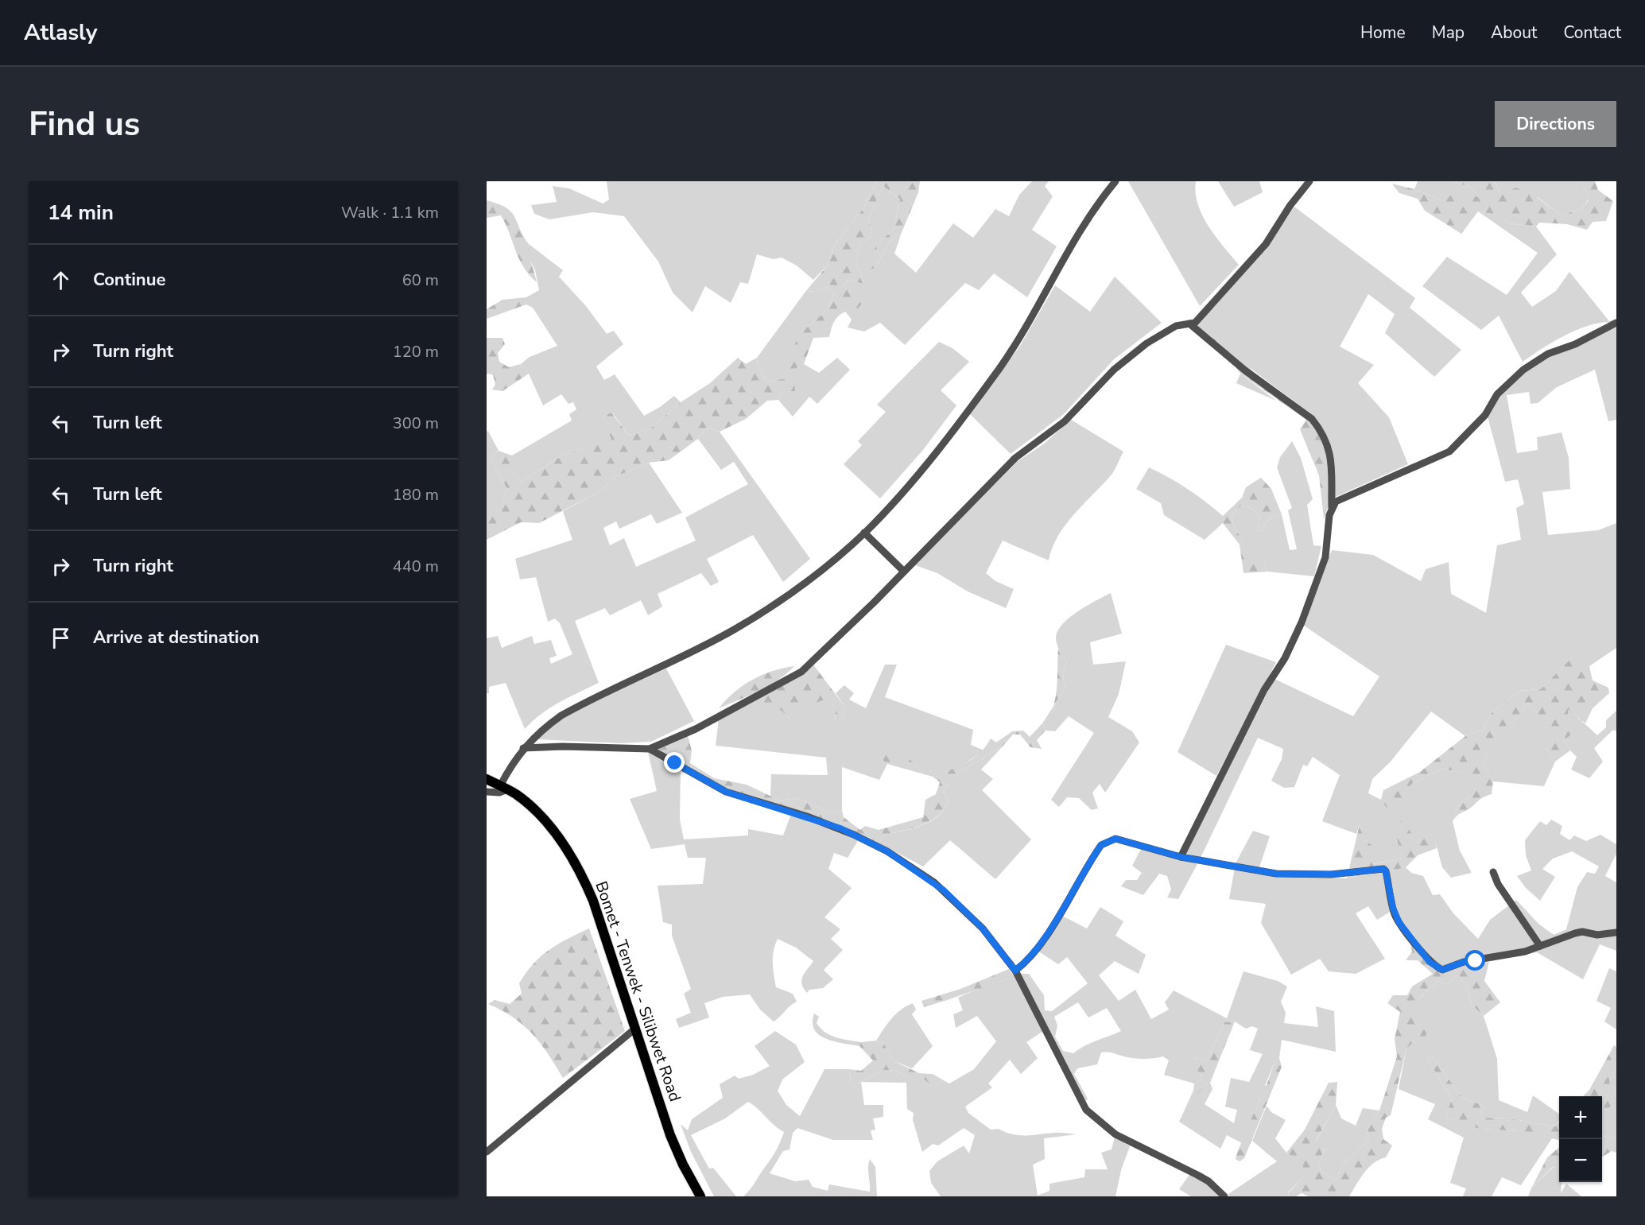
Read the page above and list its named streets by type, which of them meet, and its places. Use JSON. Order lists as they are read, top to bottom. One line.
{"streets":{"main road":["Bomet - Tenwek - Silibwet Road"]},"page":{"header":"Atlasly","nav":["Home","Map","About","Contact"],"buttons":"Directions","title":"Find us","heading":["14 min","Walk · 1.1 km"],"list":[["Continue","60 m"],["Turn right","120 m"],["Turn left","300 m"],["Turn left","180 m"],["Turn right","440 m"],"Arrive at destination"],"map_buttons":["+","−"]}}
